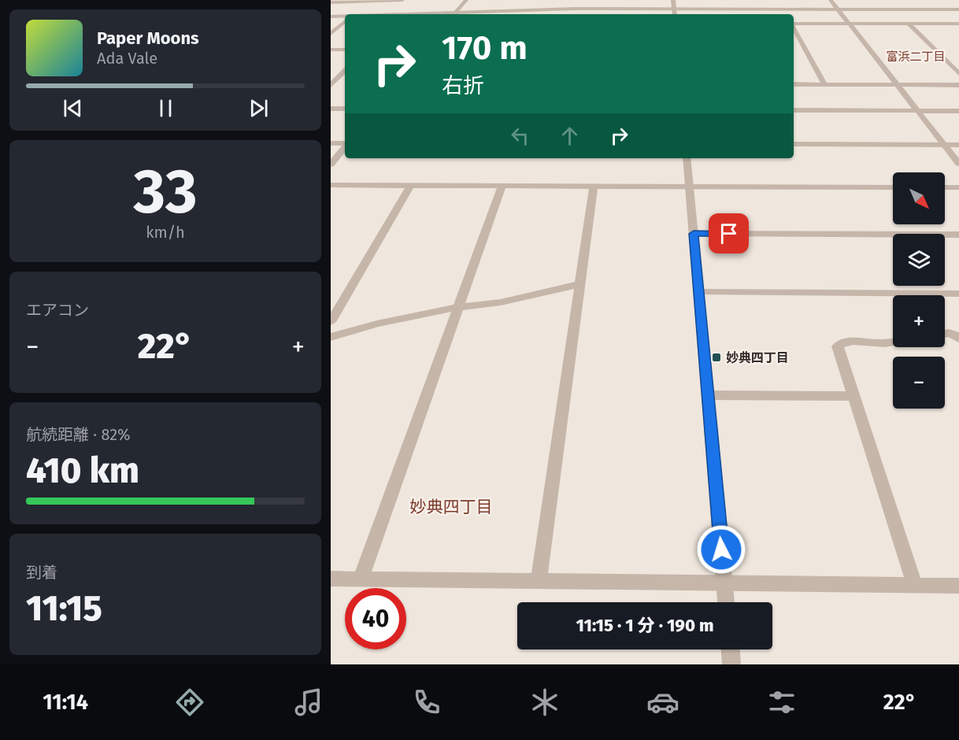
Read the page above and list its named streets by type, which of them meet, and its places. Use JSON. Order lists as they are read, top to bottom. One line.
{"districts":["富浜二丁目","妙典四丁目"],"places":{"transit":["妙典四丁目"]},"north":"bottom right","page":{"turn":["170 m","右折"],"song":["Paper Moons","Ada Vale"],"tile":[["33","km/h"],"エアコン",["航続距離 · 82%","410 km"],["到着","11:15"]],"map_buttons":["+","−"],"heat":["−","22°","+"],"limit":"40","trip":"11:15 · 1 分 · 190 m","tabs":["11:14","22°"]}}
